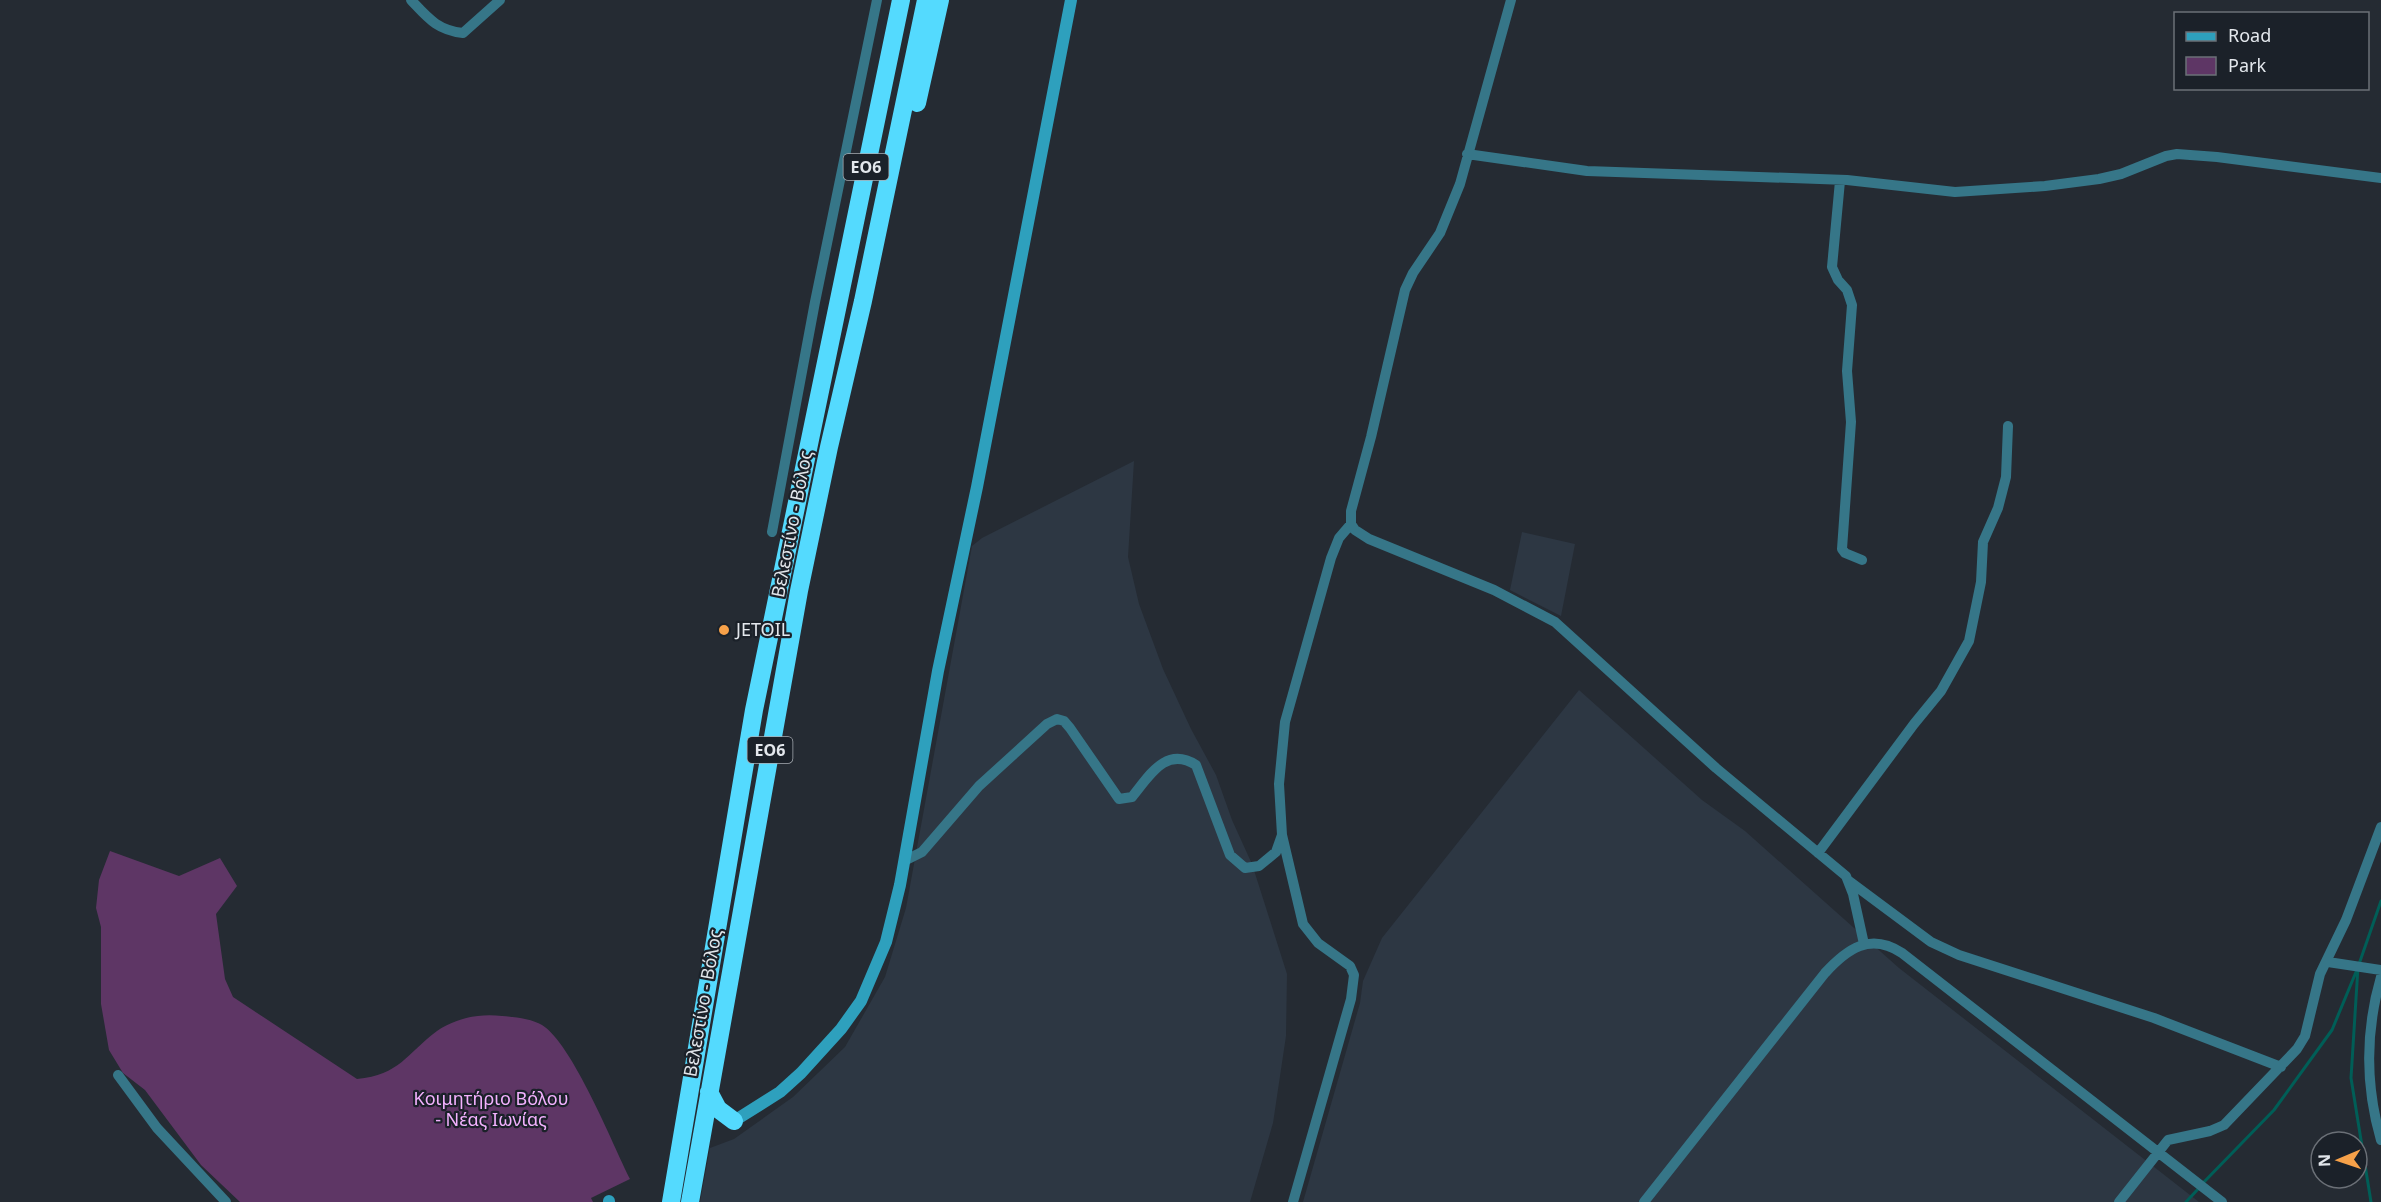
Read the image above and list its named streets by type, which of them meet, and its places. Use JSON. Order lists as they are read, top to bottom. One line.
{"streets":{"highway":["ΕΟ6","Βελεστίνο - Βόλος"]},"parks":["Κοιμητήριο Βόλου - Νέας Ιωνίας"],"places":["JETOIL"],"legend":["Road","Park"],"north":"left"}
